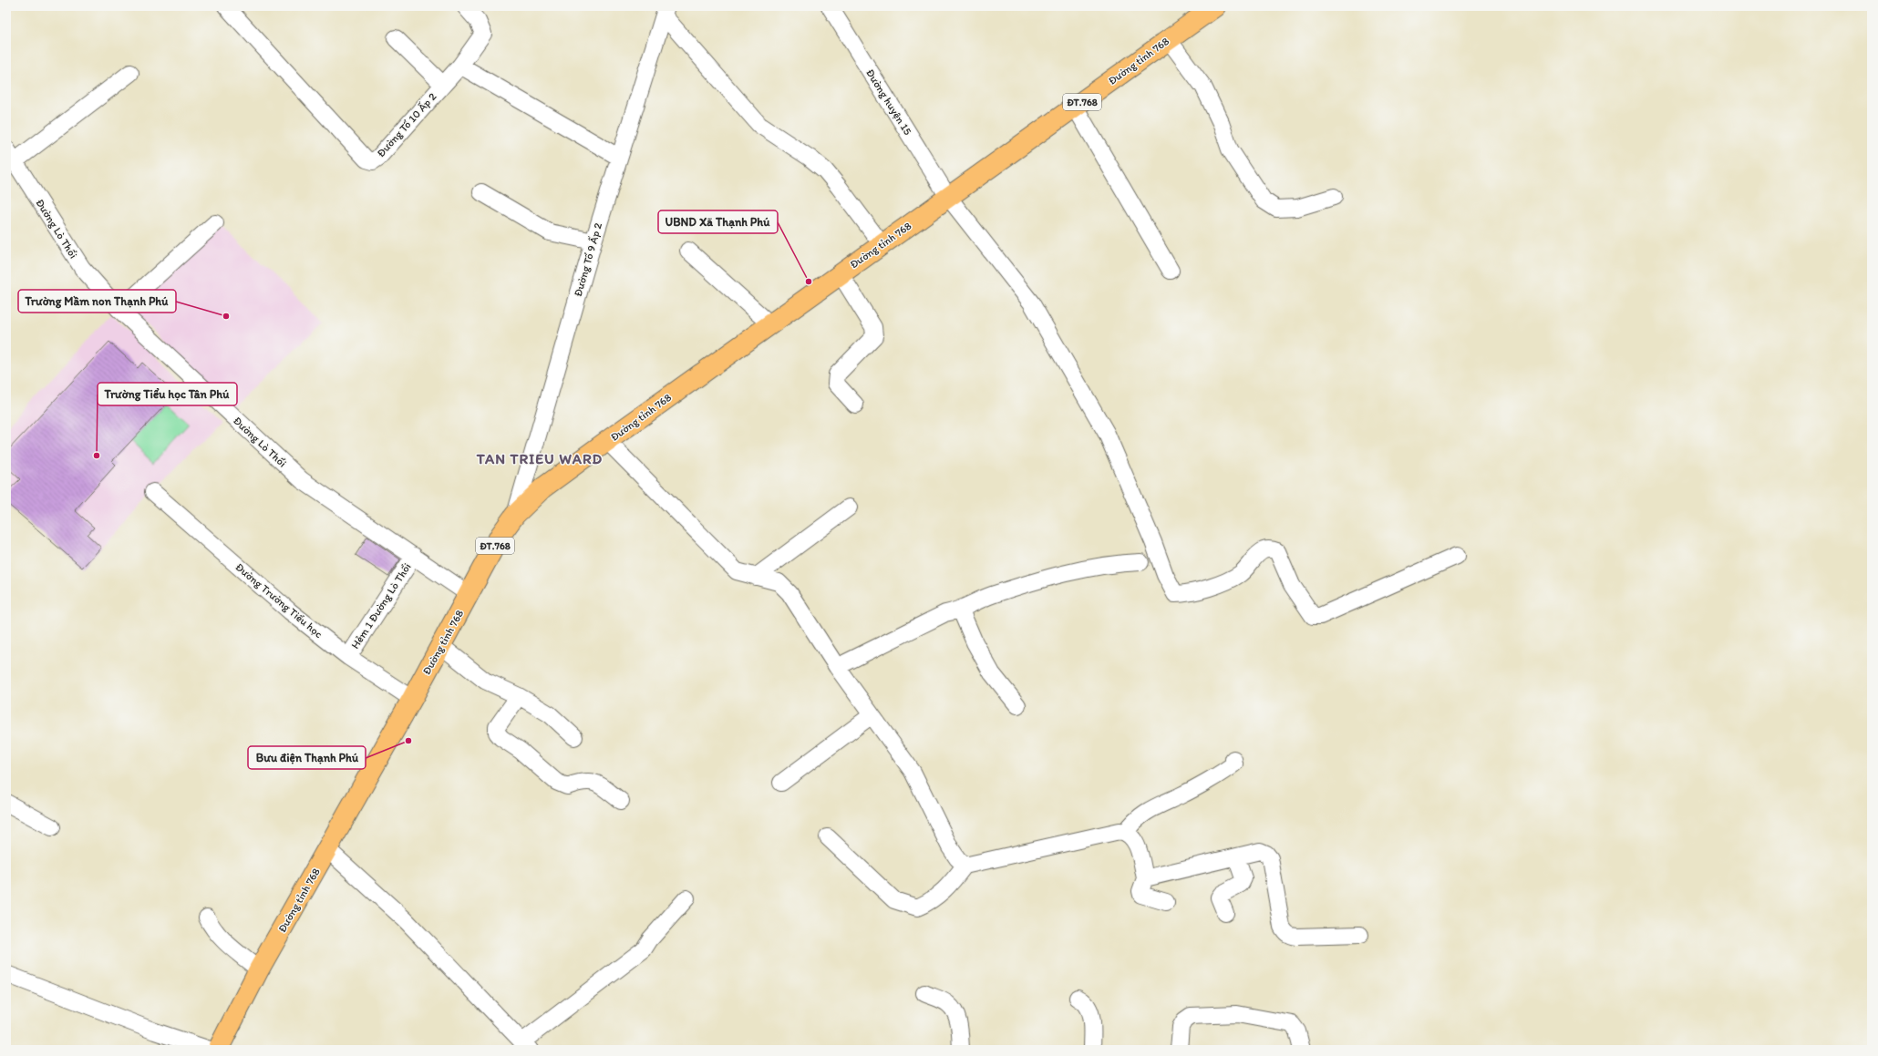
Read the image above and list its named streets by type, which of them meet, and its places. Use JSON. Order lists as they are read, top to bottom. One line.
{"streets":{"main road":["Đường tỉnh 768","ĐT.768"],"street":["Đường huyện 15","Đường Tổ 10 Ấp 2","Đường Lò Thổi","Đường Tổ 9 Ấp 2","Đường Trường Tiểu học","Hẻm 1 Đường Lò Thổi"]},"crossings":[["Đường tỉnh 768","Đường huyện 15"],["Đường tỉnh 768","Đường Lò Thổi"],["Đường tỉnh 768","Đường Tổ 9 Ấp 2"],["Đường tỉnh 768","Đường Trường Tiểu học"],["Đường Lò Thổi","Hẻm 1 Đường Lò Thổi"],["Đường Trường Tiểu học","Hẻm 1 Đường Lò Thổi"]],"districts":["TAN TRIEU WARD"],"places":["UBND Xã Thạnh Phú","Trường Mầm non Thạnh Phú","Trường Tiểu học Tân Phú","Bưu điện Thạnh Phú"]}
